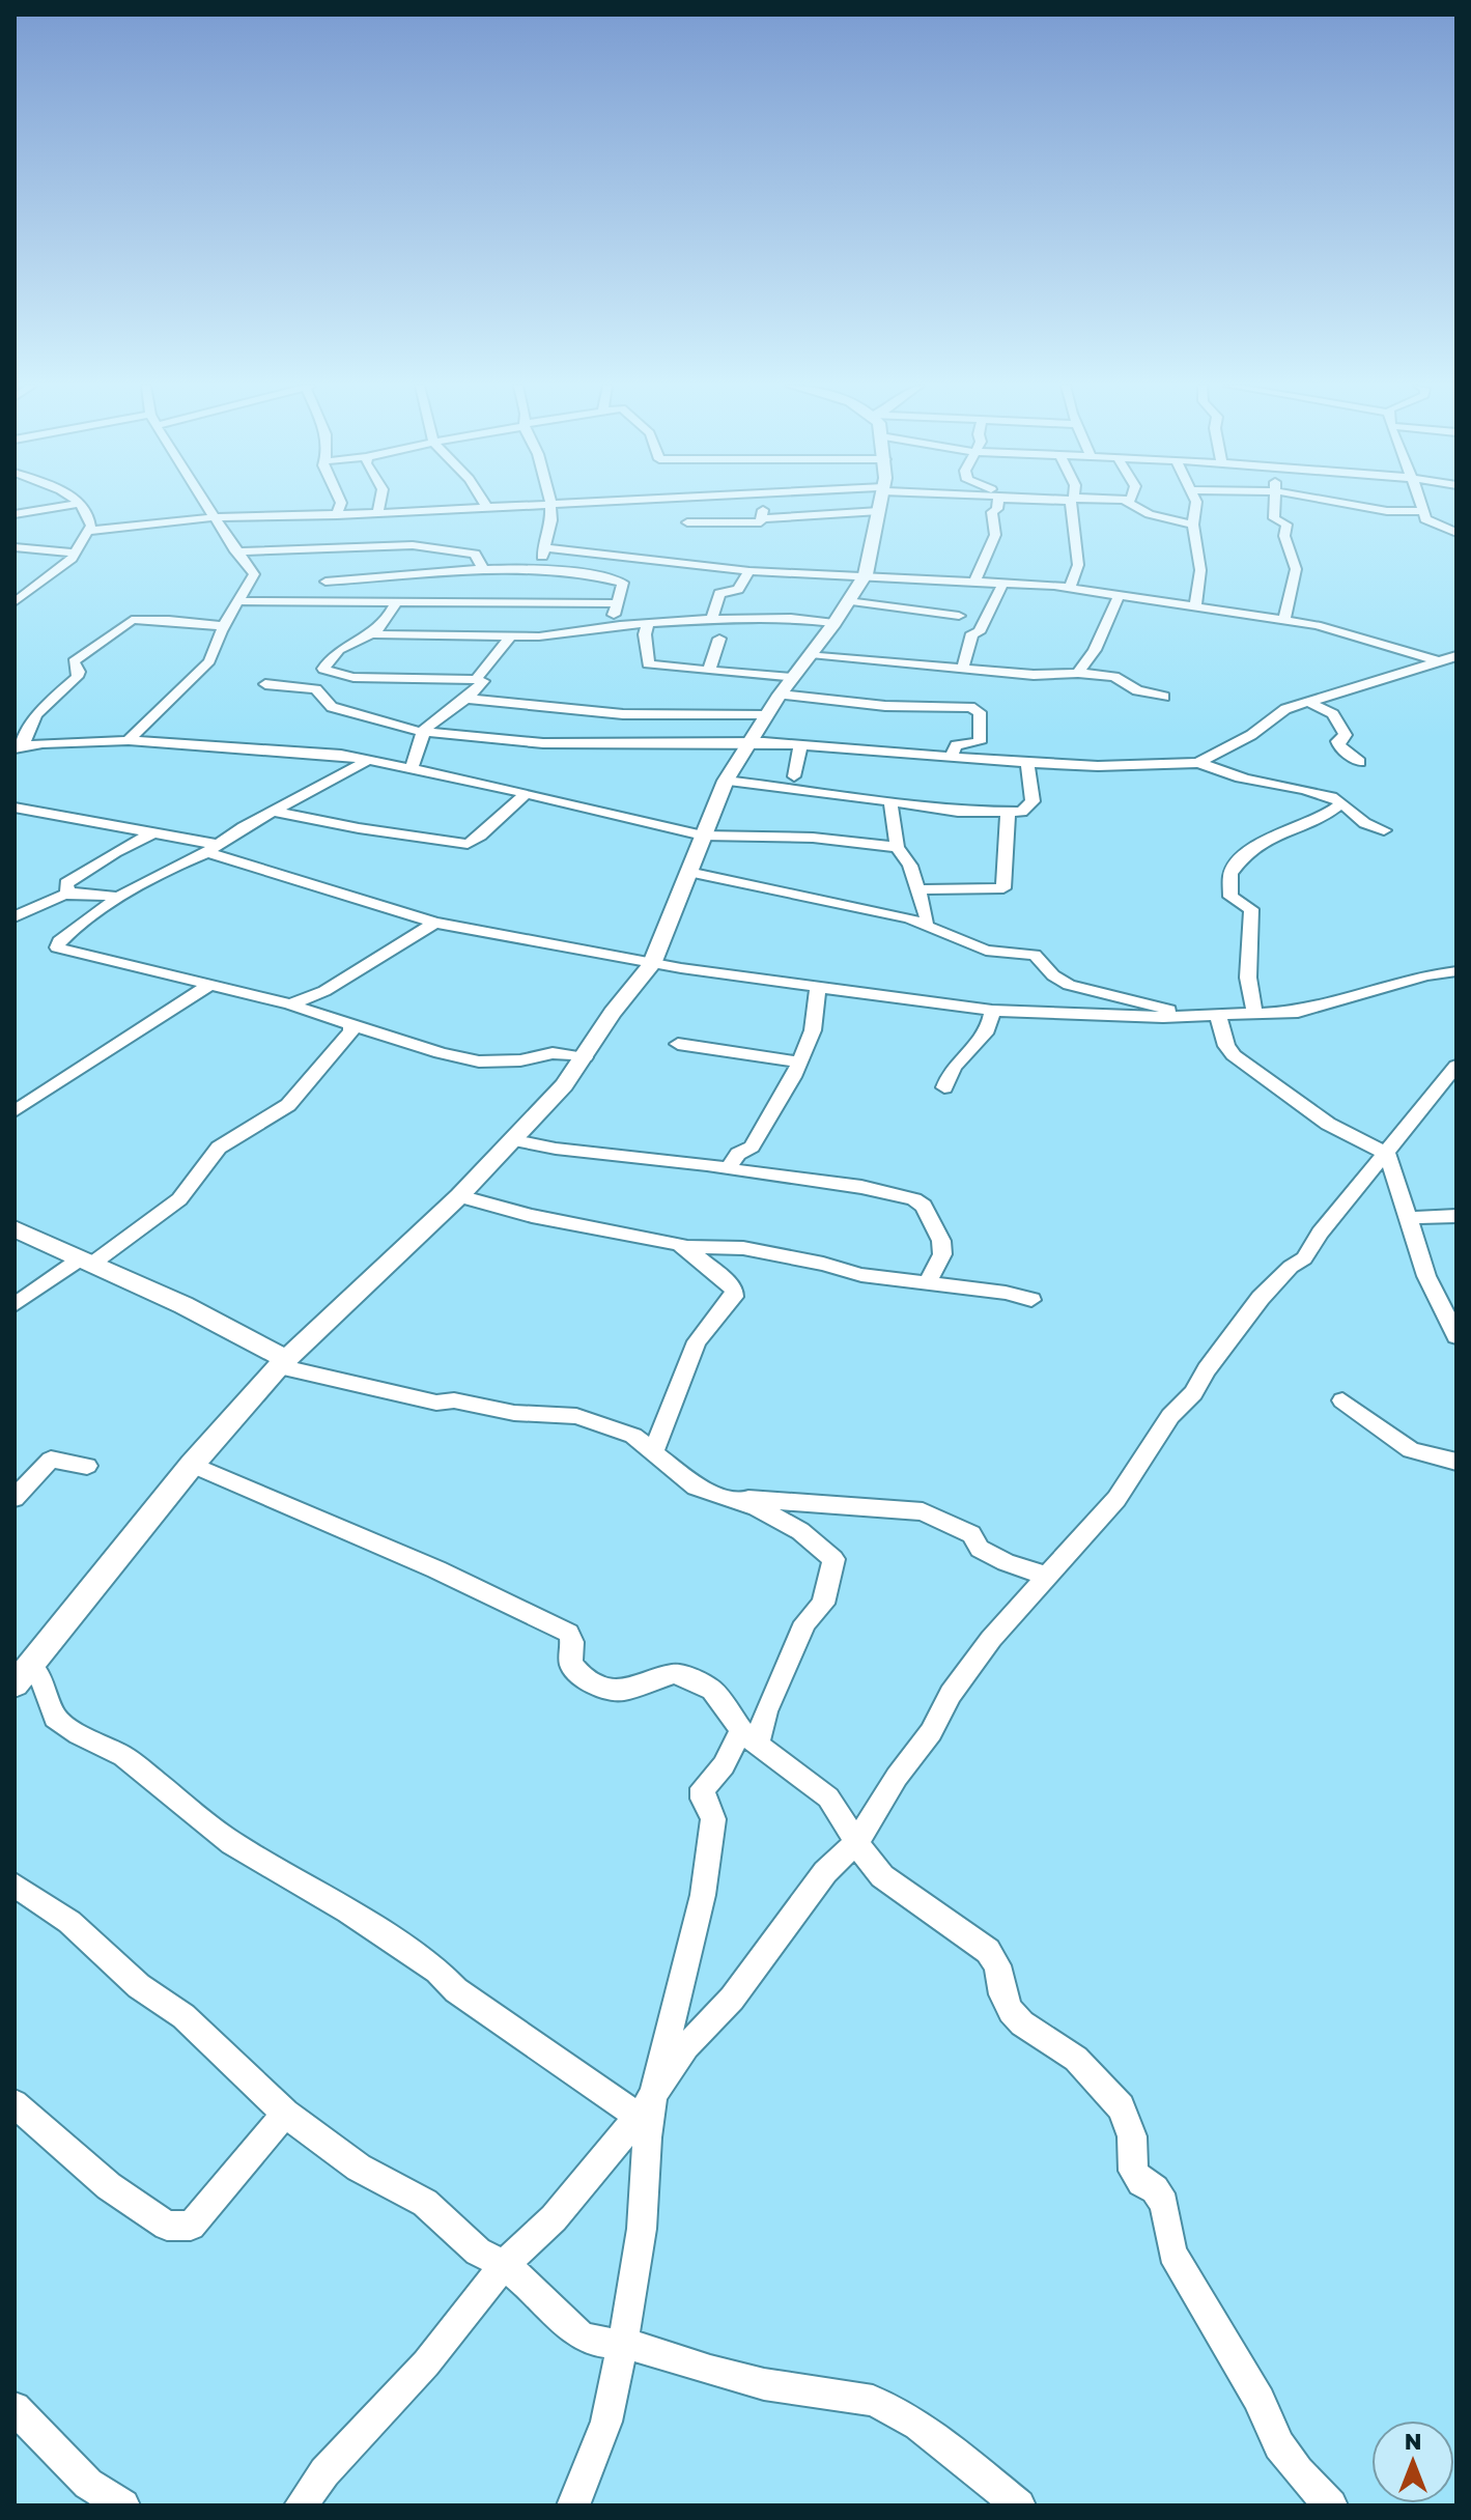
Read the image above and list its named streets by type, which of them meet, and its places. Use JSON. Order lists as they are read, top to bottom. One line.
{"north":"top"}
